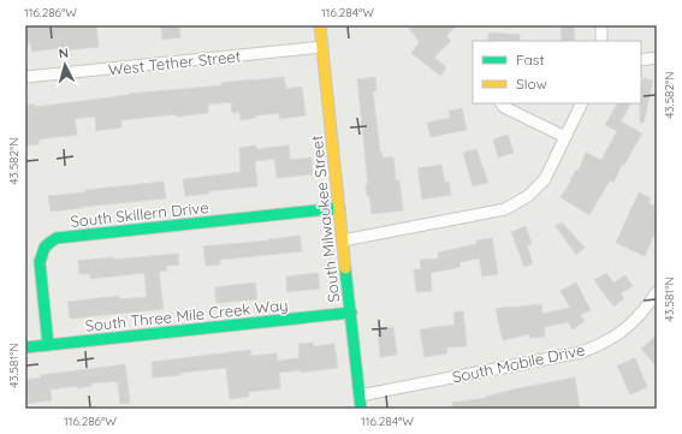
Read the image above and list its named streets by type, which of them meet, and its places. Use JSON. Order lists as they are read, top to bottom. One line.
{"streets":{"street":["West Tether Street","South Skillern Drive","South Milwaukee Street","South Three Mile Creek Way","South Mobile Drive"]},"crossings":[["West Tether Street","South Milwaukee Street"],["South Skillern Drive","South Milwaukee Street"],["South Skillern Drive","South Three Mile Creek Way"],["South Milwaukee Street","South Three Mile Creek Way"],["South Milwaukee Street","South Mobile Drive"]],"legend":["Fast","Slow"],"north":"top","coordinates":["116.286°W","116.284°W","43.582°N","43.581°N"]}
